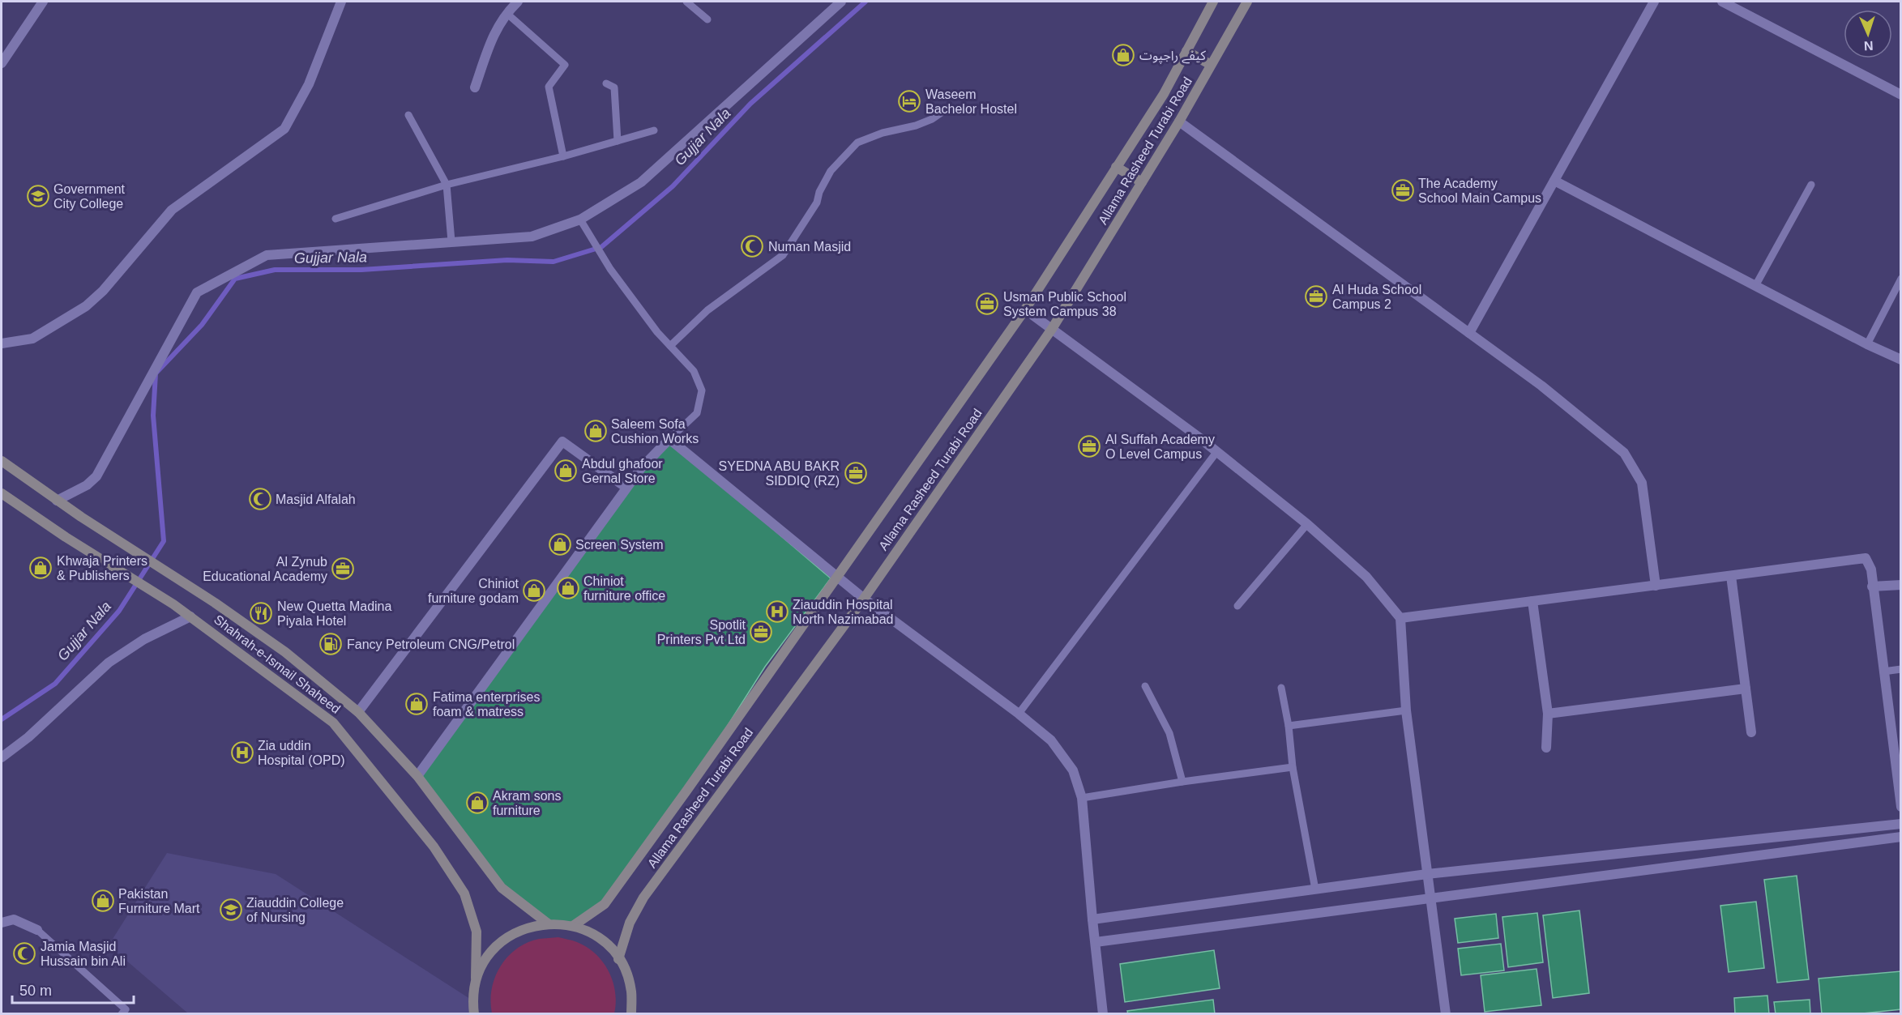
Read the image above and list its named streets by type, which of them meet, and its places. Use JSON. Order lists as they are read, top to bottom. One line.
{"streets":{"main road":["Allama Rasheed Turabi Road","Shahrah-e-Ismail Shaheed"]},"water":["Gujjar Nala"],"places":{"shop":["کیفے راجپوت","Saleem Sofa Cushion Works","Abdul ghafoor Gernal Store","Screen System","Khwaja Printers & Publishers","Chiniot furniture office","Chiniot furniture godam","Fatima enterprises foam & matress","Akram sons furniture","Pakistan Furniture Mart"],"hotel":["Waseem Bachelor Hostel"],"office":["The Academy School Main Campus","Al Huda School Campus 2","Usman Public School System Campus 38","Al Suffah Academy O Level Campus","SYEDNA ABU BAKR SIDDIQ (RZ)","Al Zynub Educational Academy","Spotlit Printers Pvt Ltd"],"school or university":["Government City College","Ziauddin College of Nursing"],"mosque":["Numan Masjid","Masjid Alfalah","Jamia Masjid Hussain bin Ali"],"hospital":["Ziauddin Hospital North Nazimabad","Zia uddin Hospital (OPD)"],"restaurant":["New Quetta Madina Piyala Hotel"],"fuel station":["Fancy Petroleum CNG/Petrol"]},"scale_bar":"50 m","north":"bottom"}
